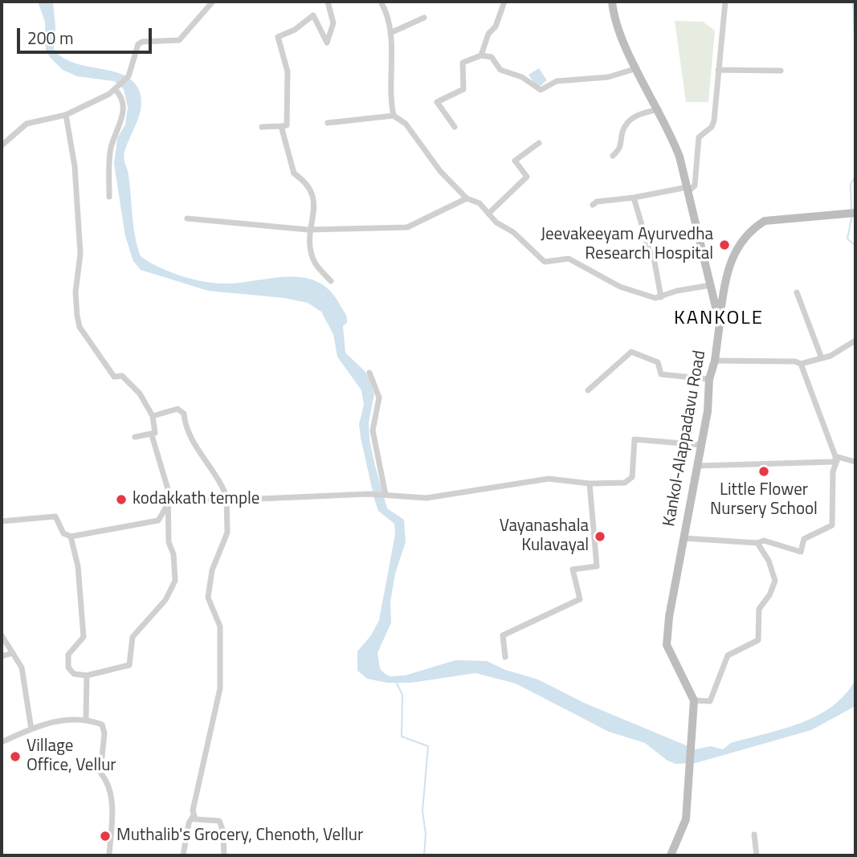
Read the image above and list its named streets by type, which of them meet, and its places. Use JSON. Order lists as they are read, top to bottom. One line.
{"streets":{"main road":["Kankol-Alappadavu Road"]},"districts":["KANKOLE"],"places":["Jeevakeeyam Ayurvedha Research Hospital","Little Flower Nursery School","kodakkath temple","Vayanashala Kulavayal","Village Office, Vellur","Muthalib's Grocery, Chenoth, Vellur"],"scale_bar":"200 m"}
